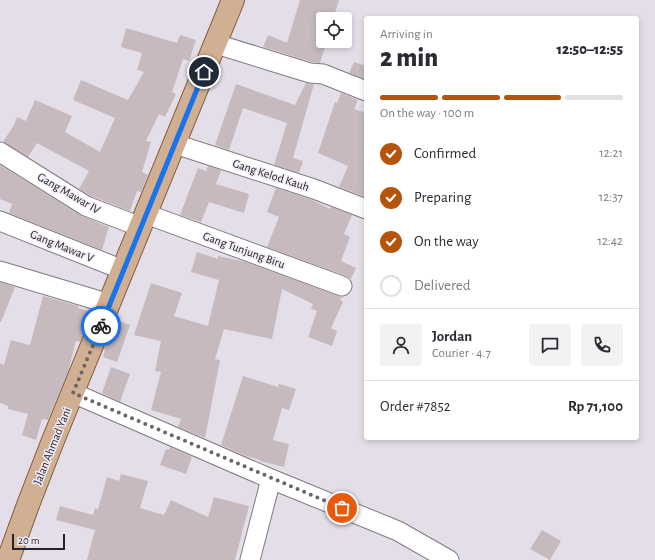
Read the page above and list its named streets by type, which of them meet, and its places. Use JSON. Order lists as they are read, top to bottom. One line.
{"streets":{"main road":["Jalan Ahmad Yani"],"street":["Gang Kelod Kauh","Gang Mawar IV","Gang Mawar V","Gang Tunjung Biru"]},"crossings":[["Gang Kelod Kauh","Jalan Ahmad Yani"],["Gang Mawar IV","Gang Tunjung Biru"],["Gang Mawar IV","Jalan Ahmad Yani"],["Gang Mawar V","Jalan Ahmad Yani"],["Gang Tunjung Biru","Jalan Ahmad Yani"]],"scale_bar":"20 m","page":{"heading":["2 min","Arriving in","12:50–12:55"],"panel":["Jordan","Courier · 4.7","Order #7852","Rp 71,100"],"bar":"On the way · 100 m","list":[["Confirmed","12:21"],["Preparing","12:37"],["On the way","12:42"],"Delivered"],"scale":"20 m"}}
